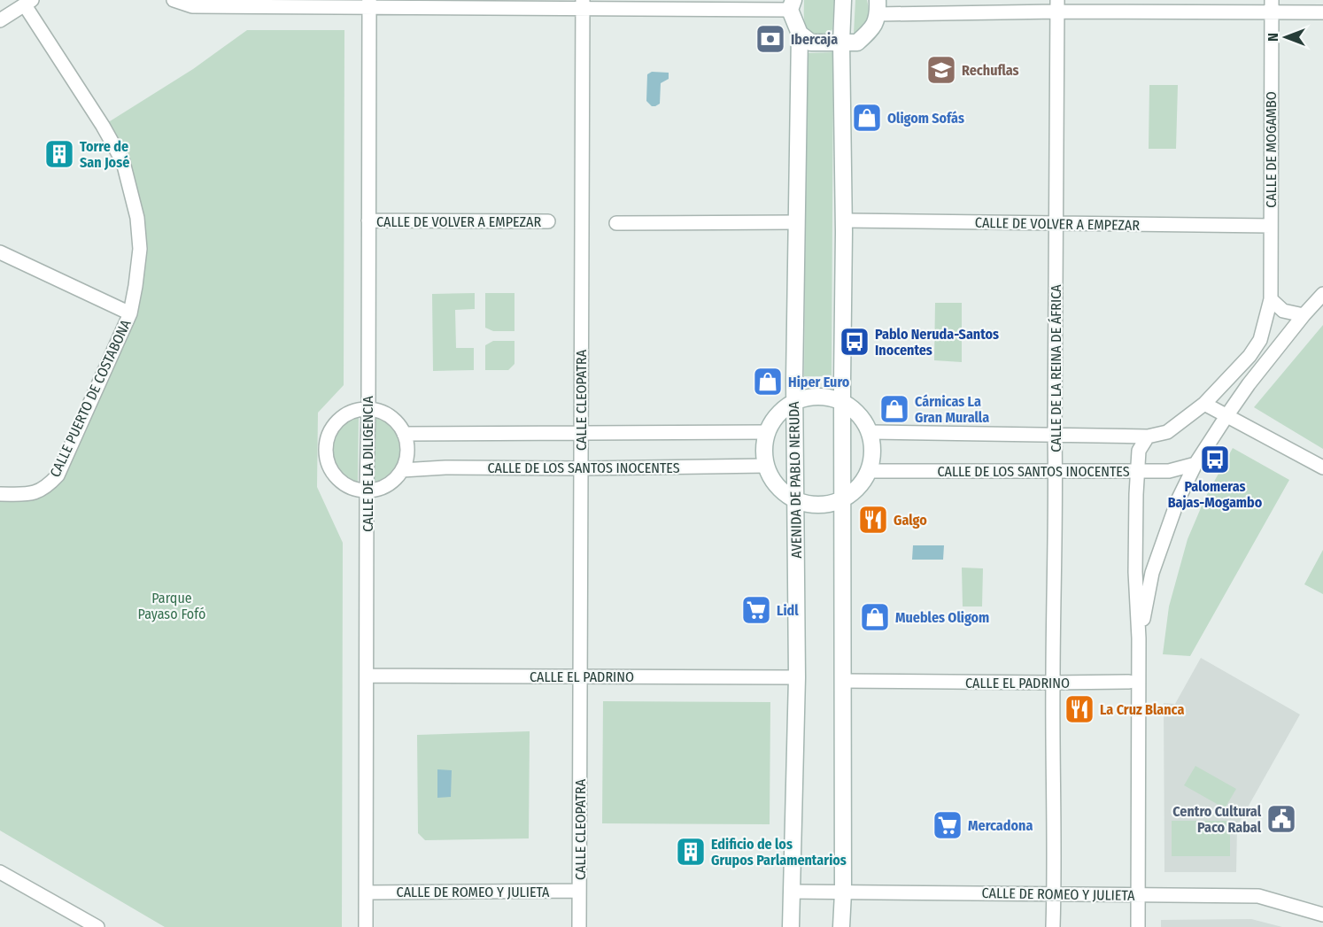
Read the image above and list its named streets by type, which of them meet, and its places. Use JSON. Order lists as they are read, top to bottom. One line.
{"streets":{"main road":["AVENIDA DE PABLO NERUDA"],"street":["CALLE DE MOGAMBO","CALLE DE VOLVER A EMPEZAR","CALLE DE LA REINA DE ÁFRICA","CALLE PUERTO DE COSTABONA","CALLE CLEOPATRA","CALLE DE LA DILIGENCIA","CALLE DE LOS SANTOS INOCENTES","CALLE EL PADRINO","CALLE DE ROMEO Y JULIETA"]},"crossings":[["CALLE DE MOGAMBO","CALLE DE VOLVER A EMPEZAR"],["CALLE DE VOLVER A EMPEZAR","CALLE DE LA REINA DE ÁFRICA"],["CALLE DE VOLVER A EMPEZAR","CALLE DE LA DILIGENCIA"],["CALLE DE LA REINA DE ÁFRICA","CALLE DE LOS SANTOS INOCENTES"],["CALLE DE LA REINA DE ÁFRICA","CALLE EL PADRINO"],["CALLE DE LA REINA DE ÁFRICA","CALLE DE ROMEO Y JULIETA"],["CALLE CLEOPATRA","CALLE DE LOS SANTOS INOCENTES"],["CALLE CLEOPATRA","CALLE EL PADRINO"],["CALLE CLEOPATRA","CALLE DE ROMEO Y JULIETA"],["CALLE DE LA DILIGENCIA","CALLE EL PADRINO"],["CALLE DE LA DILIGENCIA","CALLE DE ROMEO Y JULIETA"],["AVENIDA DE PABLO NERUDA","CALLE EL PADRINO"],["AVENIDA DE PABLO NERUDA","CALLE DE ROMEO Y JULIETA"]],"parks":["Parque Payaso Fofó"],"places":{"bank":["Ibercaja"],"school or university":["Rechuflas"],"shop":["Oligom Sofás","Hiper Euro","Cárnicas La Gran Muralla","Muebles Oligom"],"building":["Torre de San José","Edificio de los Grupos Parlamentarios"],"bus stop":["Pablo Neruda-Santos Inocentes","Palomeras Bajas-Mogambo"],"restaurant":["Galgo","La Cruz Blanca"],"supermarket":["Lidl","Mercadona"],"public building":["Centro Cultural Paco Rabal"]},"north":"left"}
